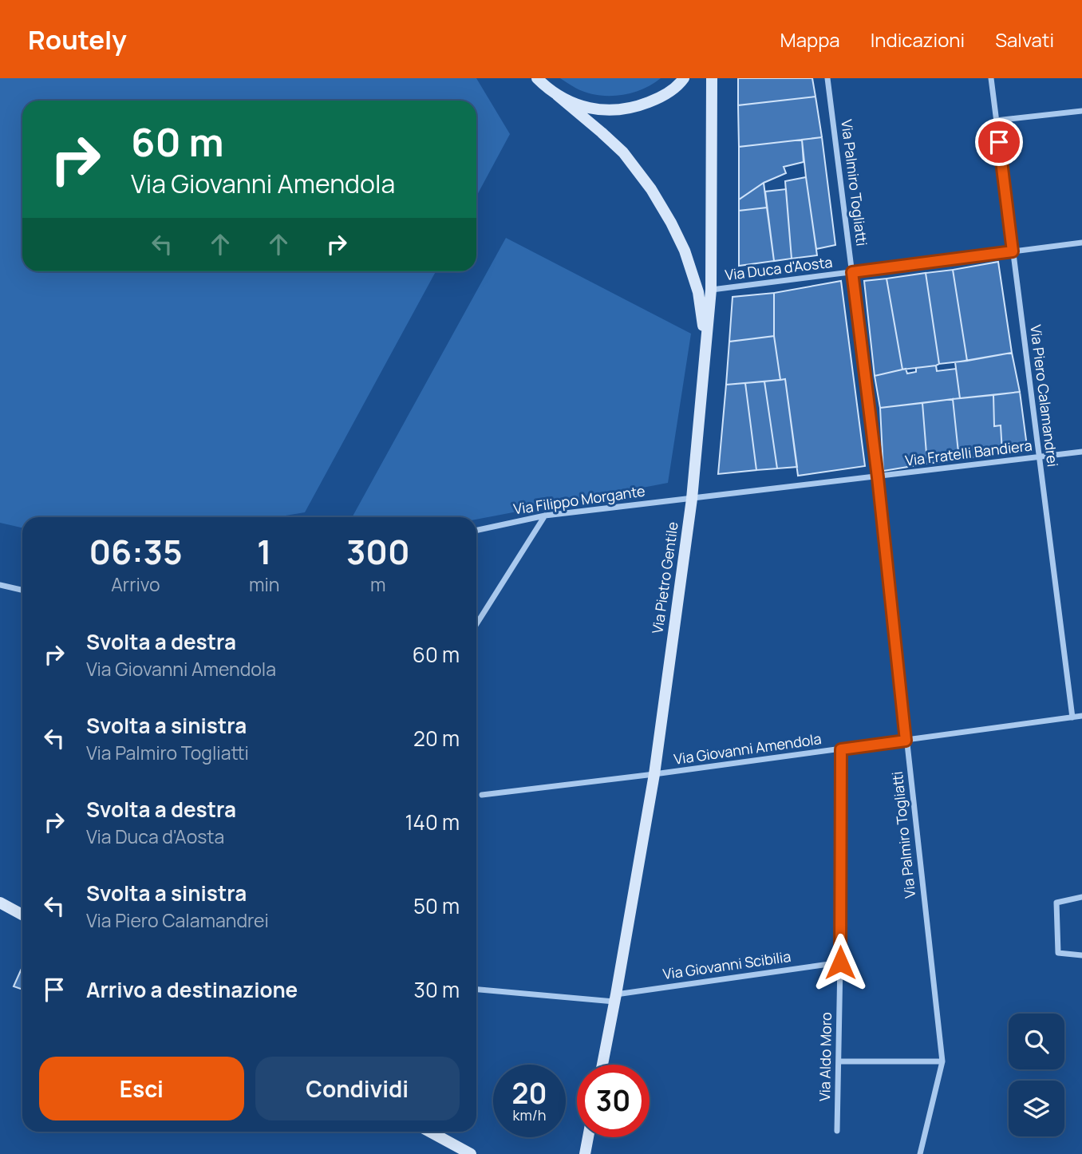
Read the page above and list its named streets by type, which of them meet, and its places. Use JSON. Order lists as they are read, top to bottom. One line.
{"streets":{"street":["Via Palmiro Togliatti","Via Duca d'Aosta","Via Piero Calamandrei","Via Fratelli Bandiera","Via Filippo Morgante","Via Pietro Gentile","Via Giovanni Amendola","Via Giovanni Scibilia","Via Aldo Moro"]},"crossings":[["Via Palmiro Togliatti","Via Duca d'Aosta"],["Via Palmiro Togliatti","Via Fratelli Bandiera"],["Via Palmiro Togliatti","Via Giovanni Amendola"],["Via Duca d'Aosta","Via Piero Calamandrei"],["Via Duca d'Aosta","Via Pietro Gentile"],["Via Piero Calamandrei","Via Fratelli Bandiera"],["Via Piero Calamandrei","Via Giovanni Amendola"],["Via Fratelli Bandiera","Via Filippo Morgante"],["Via Fratelli Bandiera","Via Pietro Gentile"],["Via Filippo Morgante","Via Pietro Gentile"],["Via Pietro Gentile","Via Giovanni Amendola"],["Via Pietro Gentile","Via Giovanni Scibilia"],["Via Giovanni Amendola","Via Aldo Moro"],["Via Giovanni Scibilia","Via Aldo Moro"]],"page":{"header":"Routely","nav":["Mappa","Indicazioni","Salvati"],"turn":["60 m","Via Giovanni Amendola"],"eta":["06:35","Arrivo","1","min","300","m"],"list":[{"name":"Svolta a destra","note":"Via Giovanni Amendola","value":"60 m"},{"name":"Svolta a sinistra","note":"Via Palmiro Togliatti","value":"20 m"},{"name":"Svolta a destra","note":"Via Duca d'Aosta","value":"140 m"},{"name":"Svolta a sinistra","note":"Via Piero Calamandrei","value":"50 m"},{"name":"Arrivo a destinazione","value":"30 m"}],"buttons":["Esci","Condividi"],"speed":"20 km/h","limit":"30"}}
